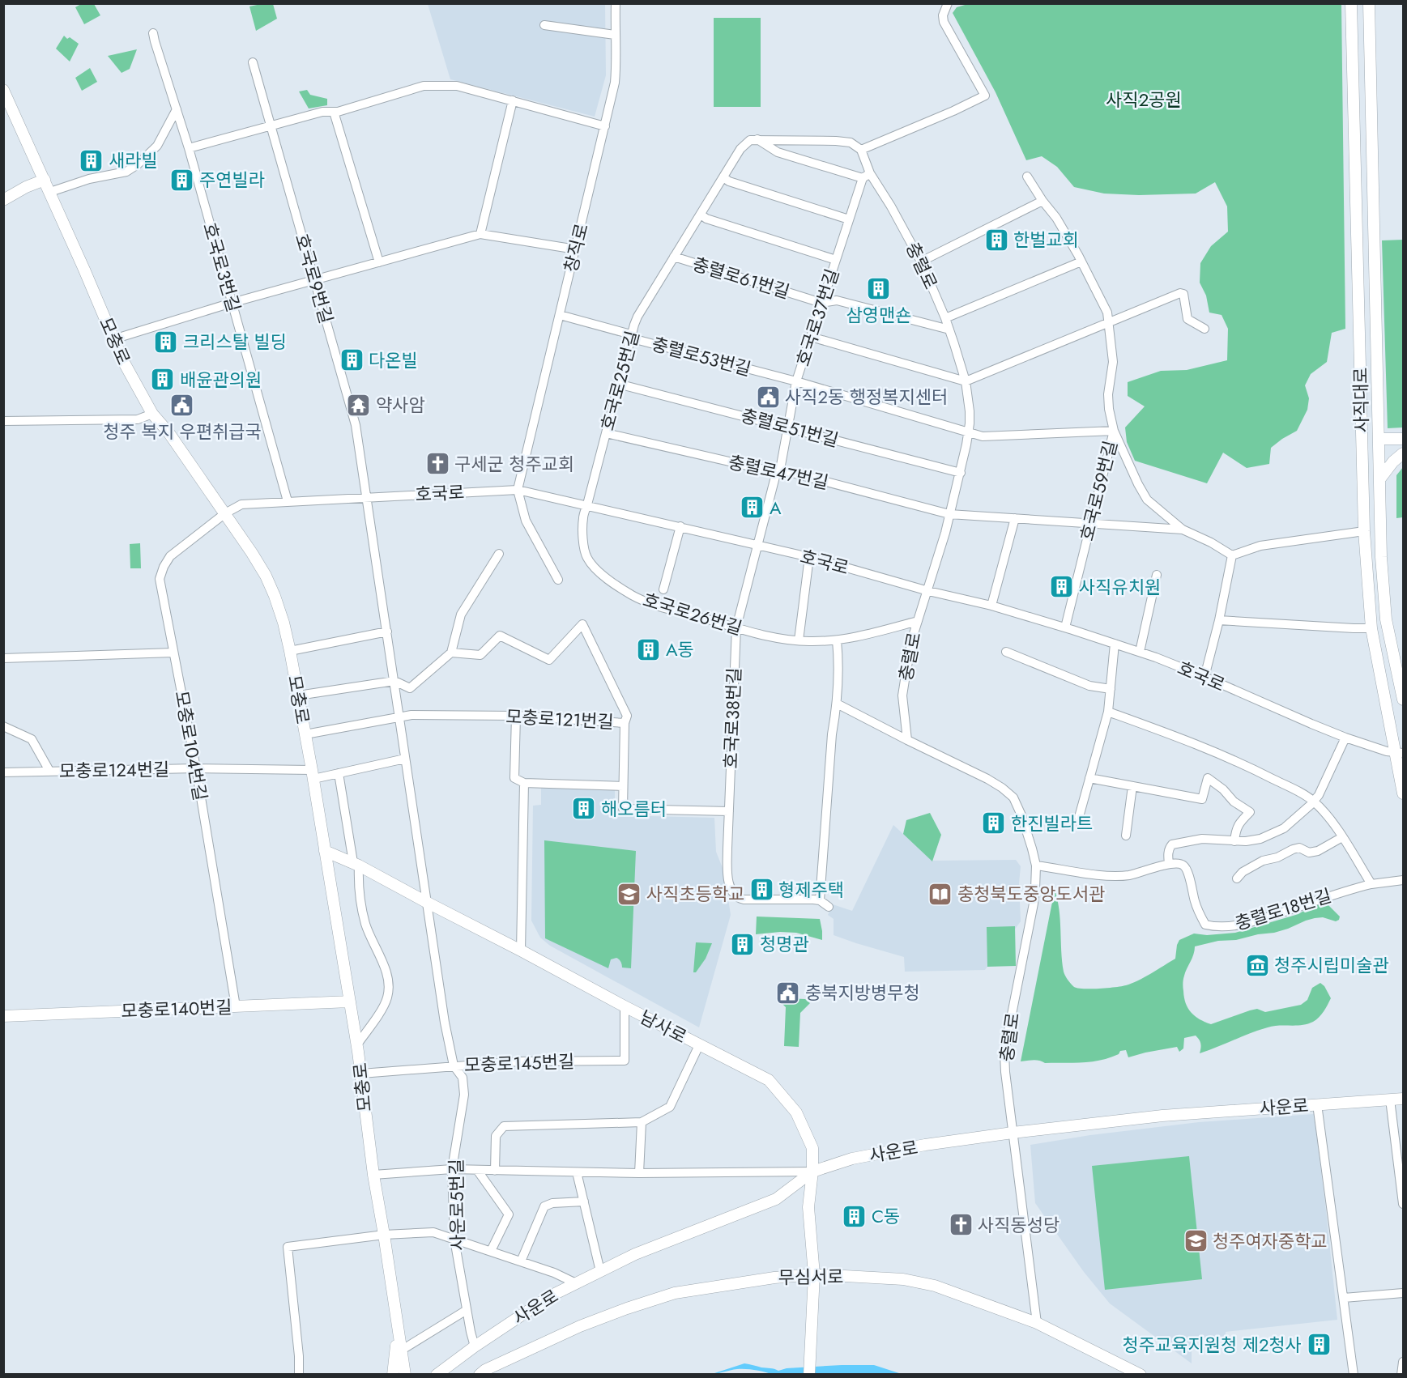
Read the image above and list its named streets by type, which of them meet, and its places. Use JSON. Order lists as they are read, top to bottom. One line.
{"streets":{"street":["창직로","충렬로","호국로3번길","충렬로61번길","호국로9번길","호국로37번길","모충로","충렬로53번길","호국로25번길","사직대로","충렬로51번길","충렬로47번길","호국로59번길","호국로","호국로26번길","호국로38번길","모충로121번길","모충로104번길","모충로124번길","충렬로18번길","모충로140번길","남사로","모충로145번길","사운로","사운로5번길","무심서로"]},"crossings":[["창직로","충렬로53번길"],["창직로","호국로"],["충렬로","충렬로61번길"],["충렬로","호국로37번길"],["충렬로","충렬로53번길"],["충렬로","충렬로51번길"],["충렬로","충렬로47번길"],["충렬로","호국로"],["충렬로","호국로26번길"],["충렬로","사운로"],["충렬로","무심서로"],["호국로3번길","호국로"],["충렬로61번길","호국로37번길"],["충렬로61번길","호국로25번길"],["호국로9번길","호국로"],["호국로9번길","모충로121번길"],["호국로9번길","모충로124번길"],["호국로9번길","사운로5번길"],["호국로37번길","충렬로53번길"],["호국로37번길","호국로25번길"],["호국로37번길","충렬로51번길"],["호국로37번길","충렬로47번길"],["호국로37번길","호국로"],["호국로37번길","호국로38번길"],["모충로","호국로"],["모충로","모충로121번길"],["모충로","모충로104번길"],["모충로","모충로124번길"],["모충로","모충로140번길"],["모충로","남사로"],["모충로","모충로145번길"],["충렬로53번길","호국로25번길"],["충렬로53번길","호국로59번길"],["호국로25번길","충렬로51번길"],["호국로25번길","충렬로47번길"],["호국로25번길","호국로"],["호국로25번길","호국로26번길"],["사직대로","호국로"],["충렬로47번길","호국로59번길"],["호국로59번길","호국로"],["호국로","호국로26번길"],["호국로","호국로38번길"],["호국로","모충로104번길"],["호국로26번길","호국로38번길"],["호국로38번길","모충로121번길"],["모충로104번길","모충로124번길"],["모충로104번길","모충로140번길"],["모충로124번길","사운로5번길"],["남사로","모충로145번길"],["남사로","사운로"],["남사로","사운로5번길"],["남사로","무심서로"],["모충로145번길","사운로5번길"],["사운로","사운로5번길"]],"parks":["사직2공원"],"places":{"building":["새라빌","주연빌라","한벌교회","삼영맨숀","크리스탈 빌딩","다온빌","배윤관의원","A","사직유치원","A동","해오름터","한진빌라트","형제주택","청명관","C동","청주교육지원청 제2청사"],"public building":["사직2동 행정복지센터","청주 복지 우편취급국","충북지방병무청"],"temple":["약사암"],"church":["구세군 청주교회","사직동성당"],"school or university":["사직초등학교","청주여자중학교"],"library":["충청북도중앙도서관"],"museum":["청주시립미술관"]}}
